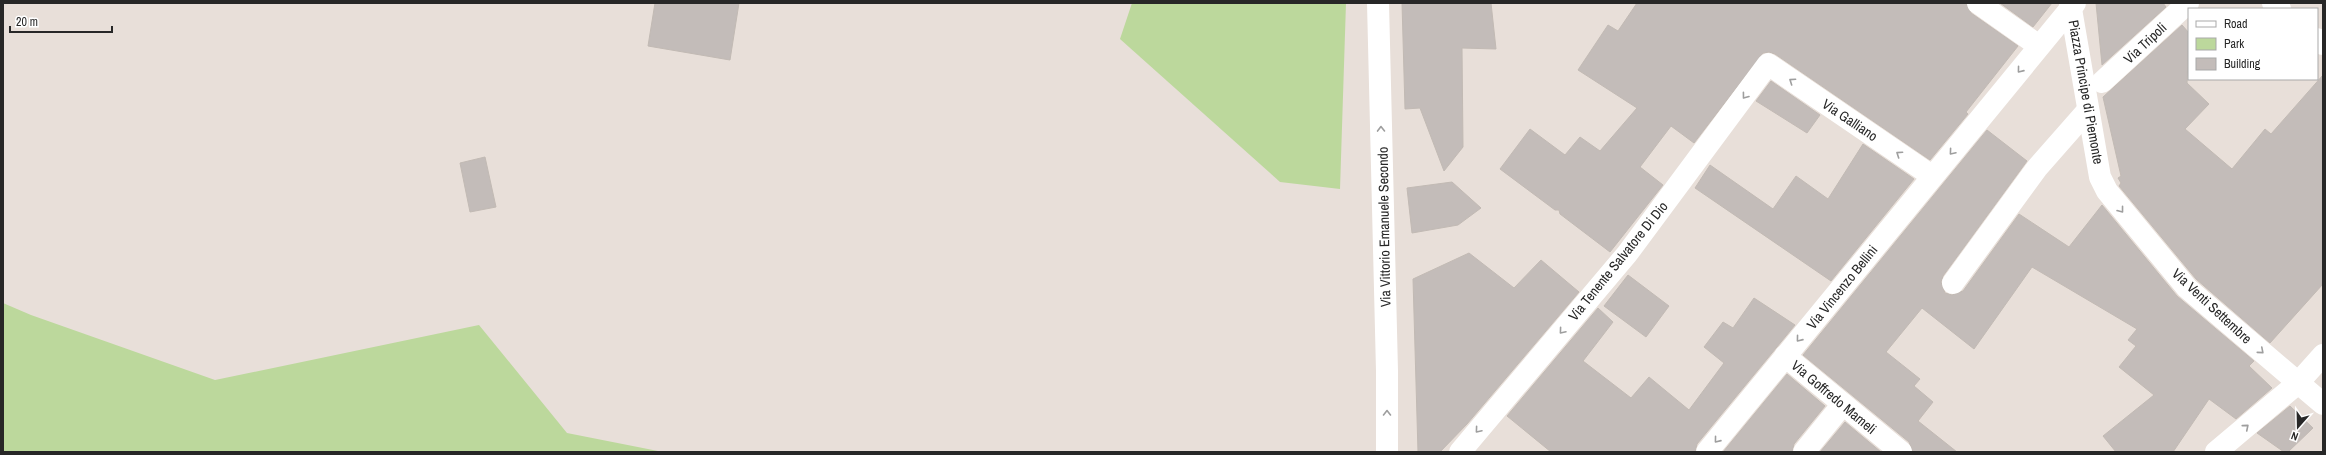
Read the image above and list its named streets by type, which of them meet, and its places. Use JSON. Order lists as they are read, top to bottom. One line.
{"streets":{"street":["Via Tripoli","Piazza Principe di Piemonte","Via Galliano","Via Vittorio Emanuele Secondo","Via Tenente Salvatore Di Dio","Via Vincenzo Bellini","Via Venti Settembre","Via Goffredo Mameli"]},"crossings":[["Piazza Principe di Piemonte","Via Vincenzo Bellini"],["Piazza Principe di Piemonte","Via Venti Settembre"],["Via Galliano","Via Tenente Salvatore Di Dio"],["Via Galliano","Via Vincenzo Bellini"],["Via Vincenzo Bellini","Via Goffredo Mameli"]],"one_way":["Via Vittorio Emanuele Secondo","Via Tenente Salvatore Di Dio","Via Venti Settembre"],"legend":["Road","Park","Building"],"scale_bar":"20 m","north":"bottom"}
